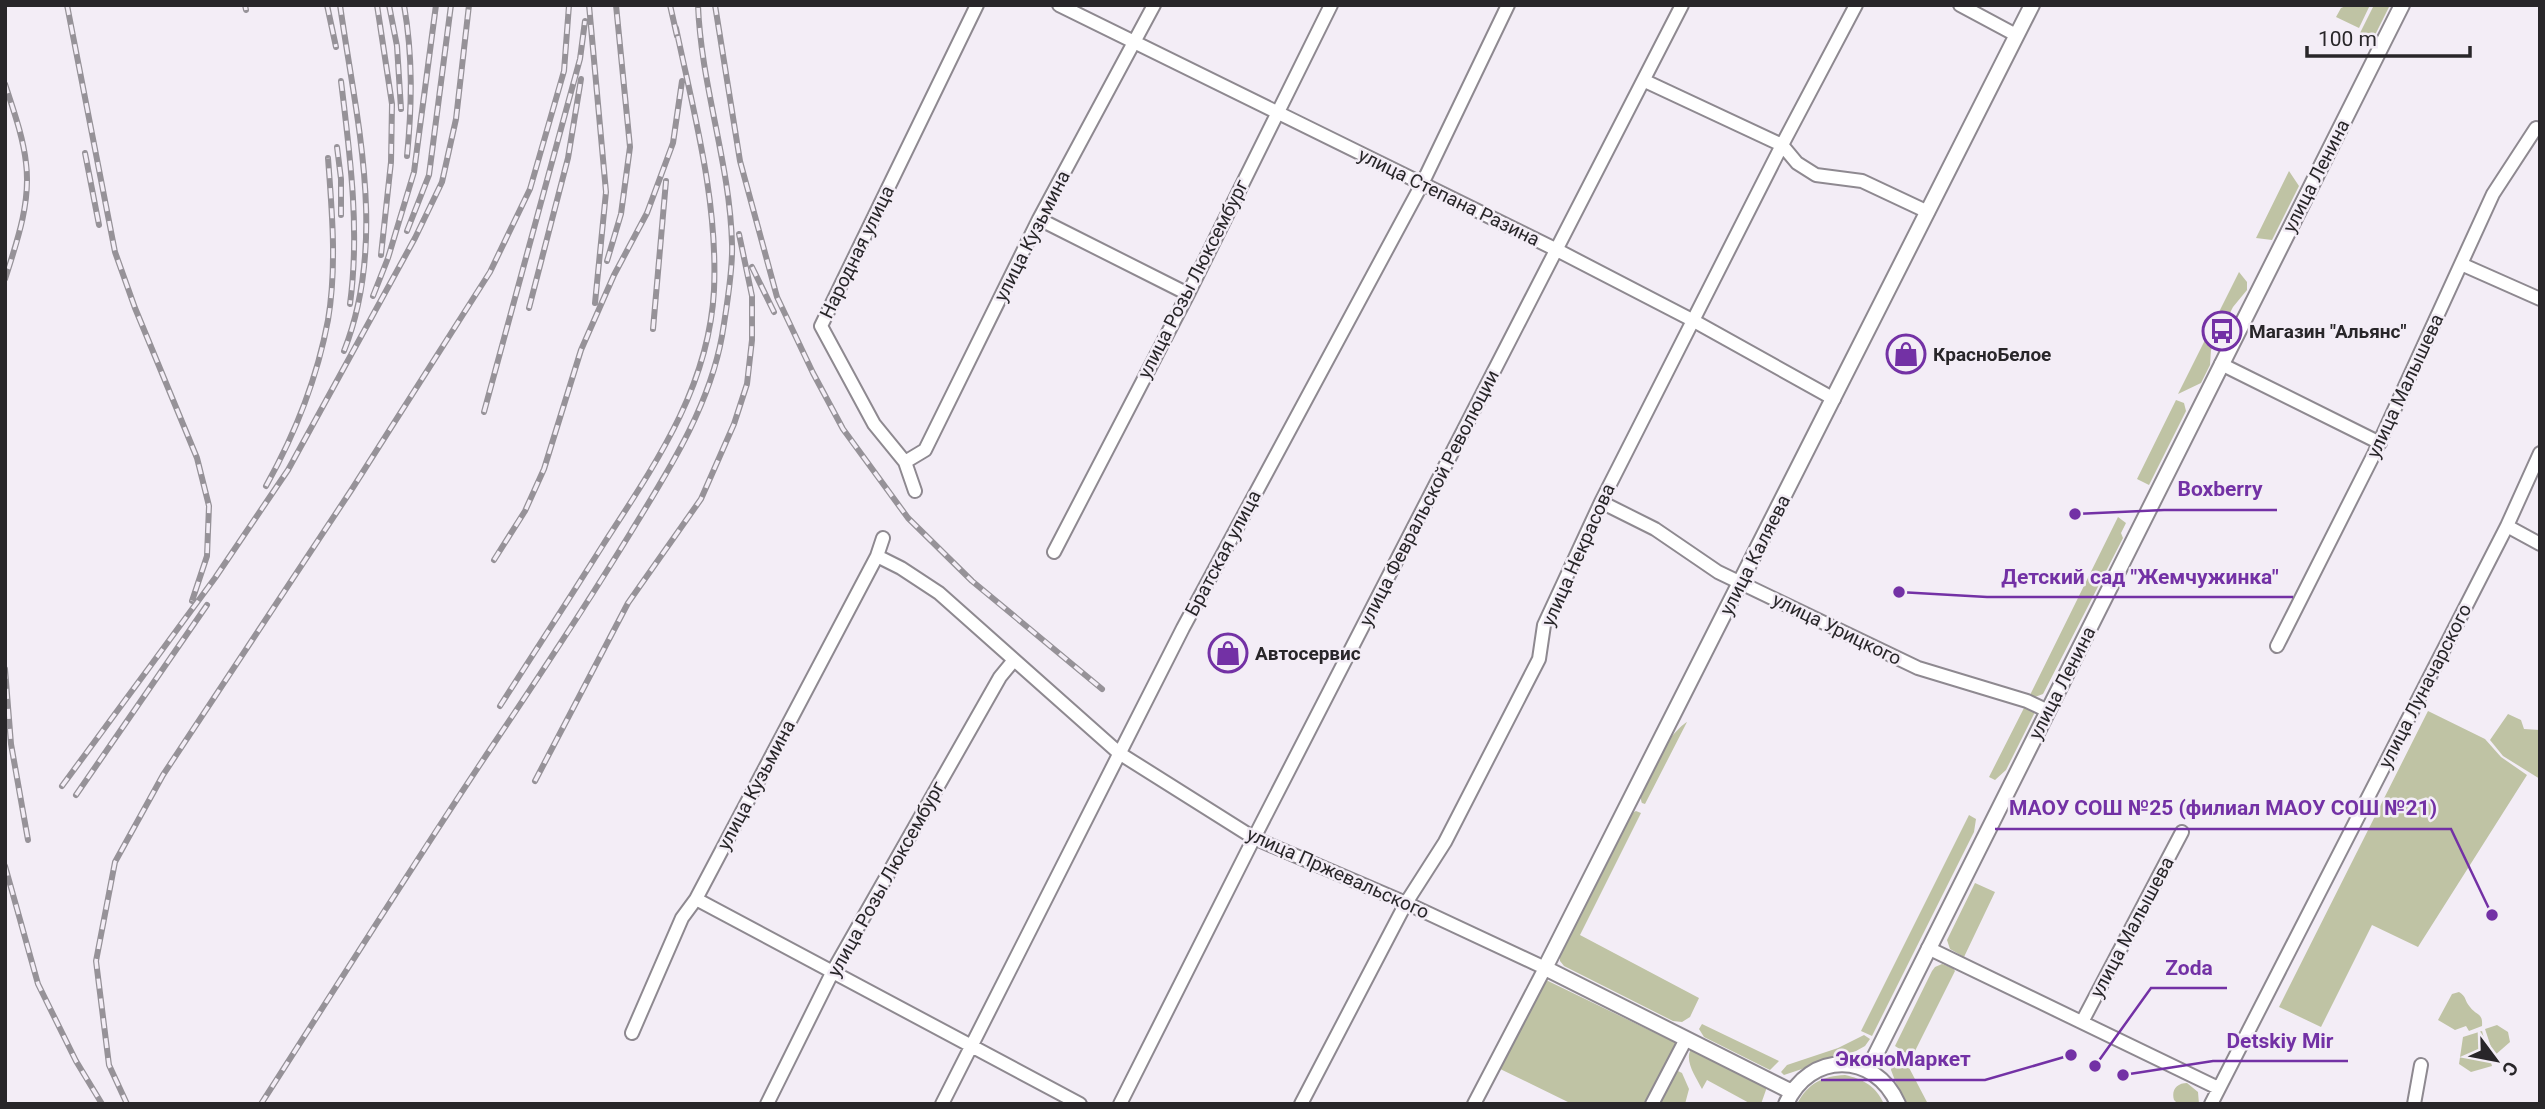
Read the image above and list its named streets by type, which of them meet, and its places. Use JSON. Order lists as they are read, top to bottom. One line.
{"streets":{"street":["улица Ленина","улица Степана Разина","улица Кузьмина","Народная улица","улица Розы Люксембург","улица Малышева","улица Февральской Революции","Братская улица","улица Некрасова","улица Каляева","улица Урицкого","улица Луначарского","улица Пржевальского"]},"crossings":[["улица Ленина","улица Урицкого"],["улица Степана Разина","улица Кузьмина"],["улица Степана Разина","улица Розы Люксембург"],["улица Степана Разина","улица Февральской Революции"],["улица Степана Разина","Братская улица"],["улица Степана Разина","улица Некрасова"],["улица Степана Разина","улица Каляева"],["улица Кузьмина","Народная улица"],["улица Кузьмина","улица Пржевальского"],["улица Розы Люксембург","улица Пржевальского"],["улица Февральской Революции","улица Пржевальского"],["Братская улица","улица Пржевальского"],["улица Некрасова","улица Урицкого"],["улица Некрасова","улица Пржевальского"],["улица Каляева","улица Урицкого"],["улица Каляева","улица Пржевальского"]],"places":{"bus stop":["Магазин \"Альянс\""],"shop":["КрасноБелое","Автосервис"],"other":["Boxberry","Детский сад \"Жемчужинка\"","МАОУ СОШ №25 (филиал МАОУ СОШ №21)","ЭконоМаркет","Zoda","Detskiy Mir"]},"scale_bar":"100 m","north":"bottom right"}
